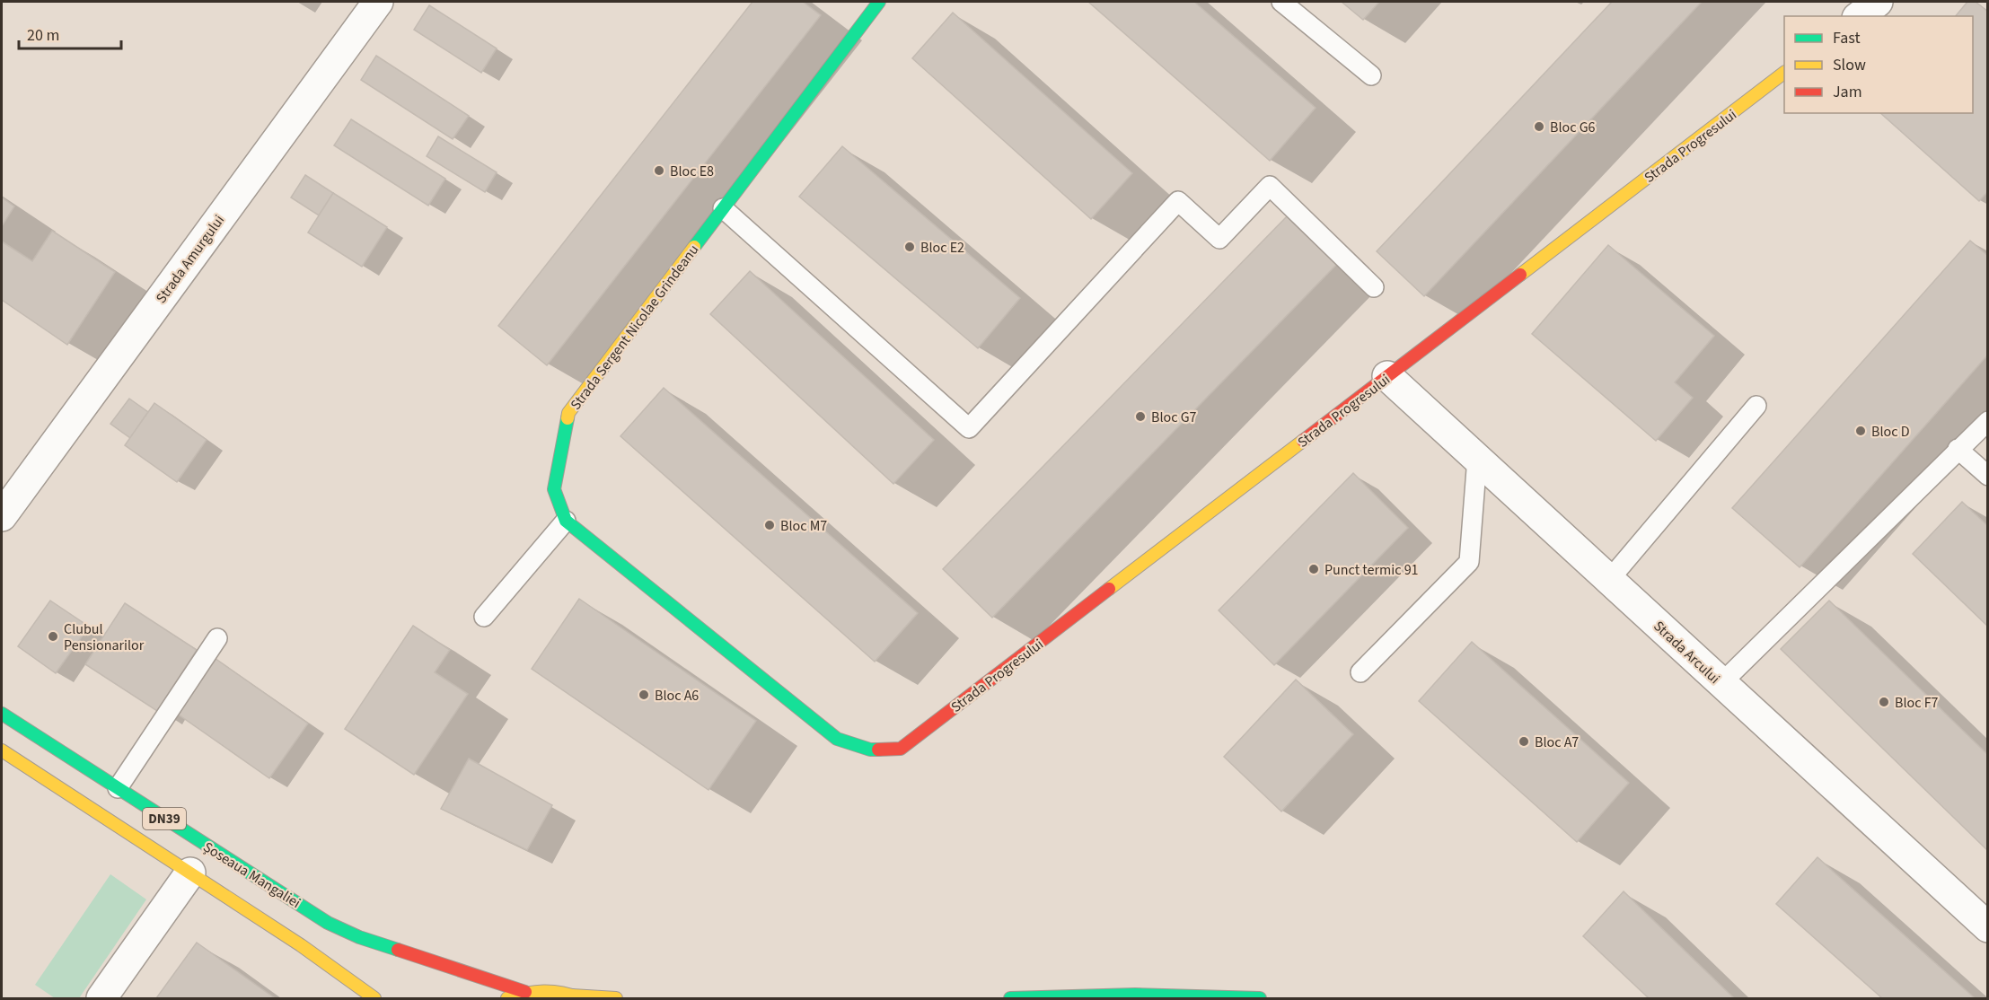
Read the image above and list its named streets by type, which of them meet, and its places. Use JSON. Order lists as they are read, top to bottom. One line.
{"streets":{"street":["Strada Progresului","Strada Amurgului","Strada Sergent Nicolae Grindeanu","Strada Arcului","DN39","Șoseaua Mangaliei"]},"crossings":[["Strada Progresului","Strada Sergent Nicolae Grindeanu"],["Strada Progresului","Strada Arcului"],["DN39","Șoseaua Mangaliei"]],"places":["Bloc G6","Bloc E8","Bloc E2","Bloc G7","Bloc D","Bloc M7","Punct termic 91","Clubul Pensionarilor","Bloc A6","Bloc F7","Bloc A7"],"legend":["Fast","Slow","Jam"],"scale_bar":"20 m"}
